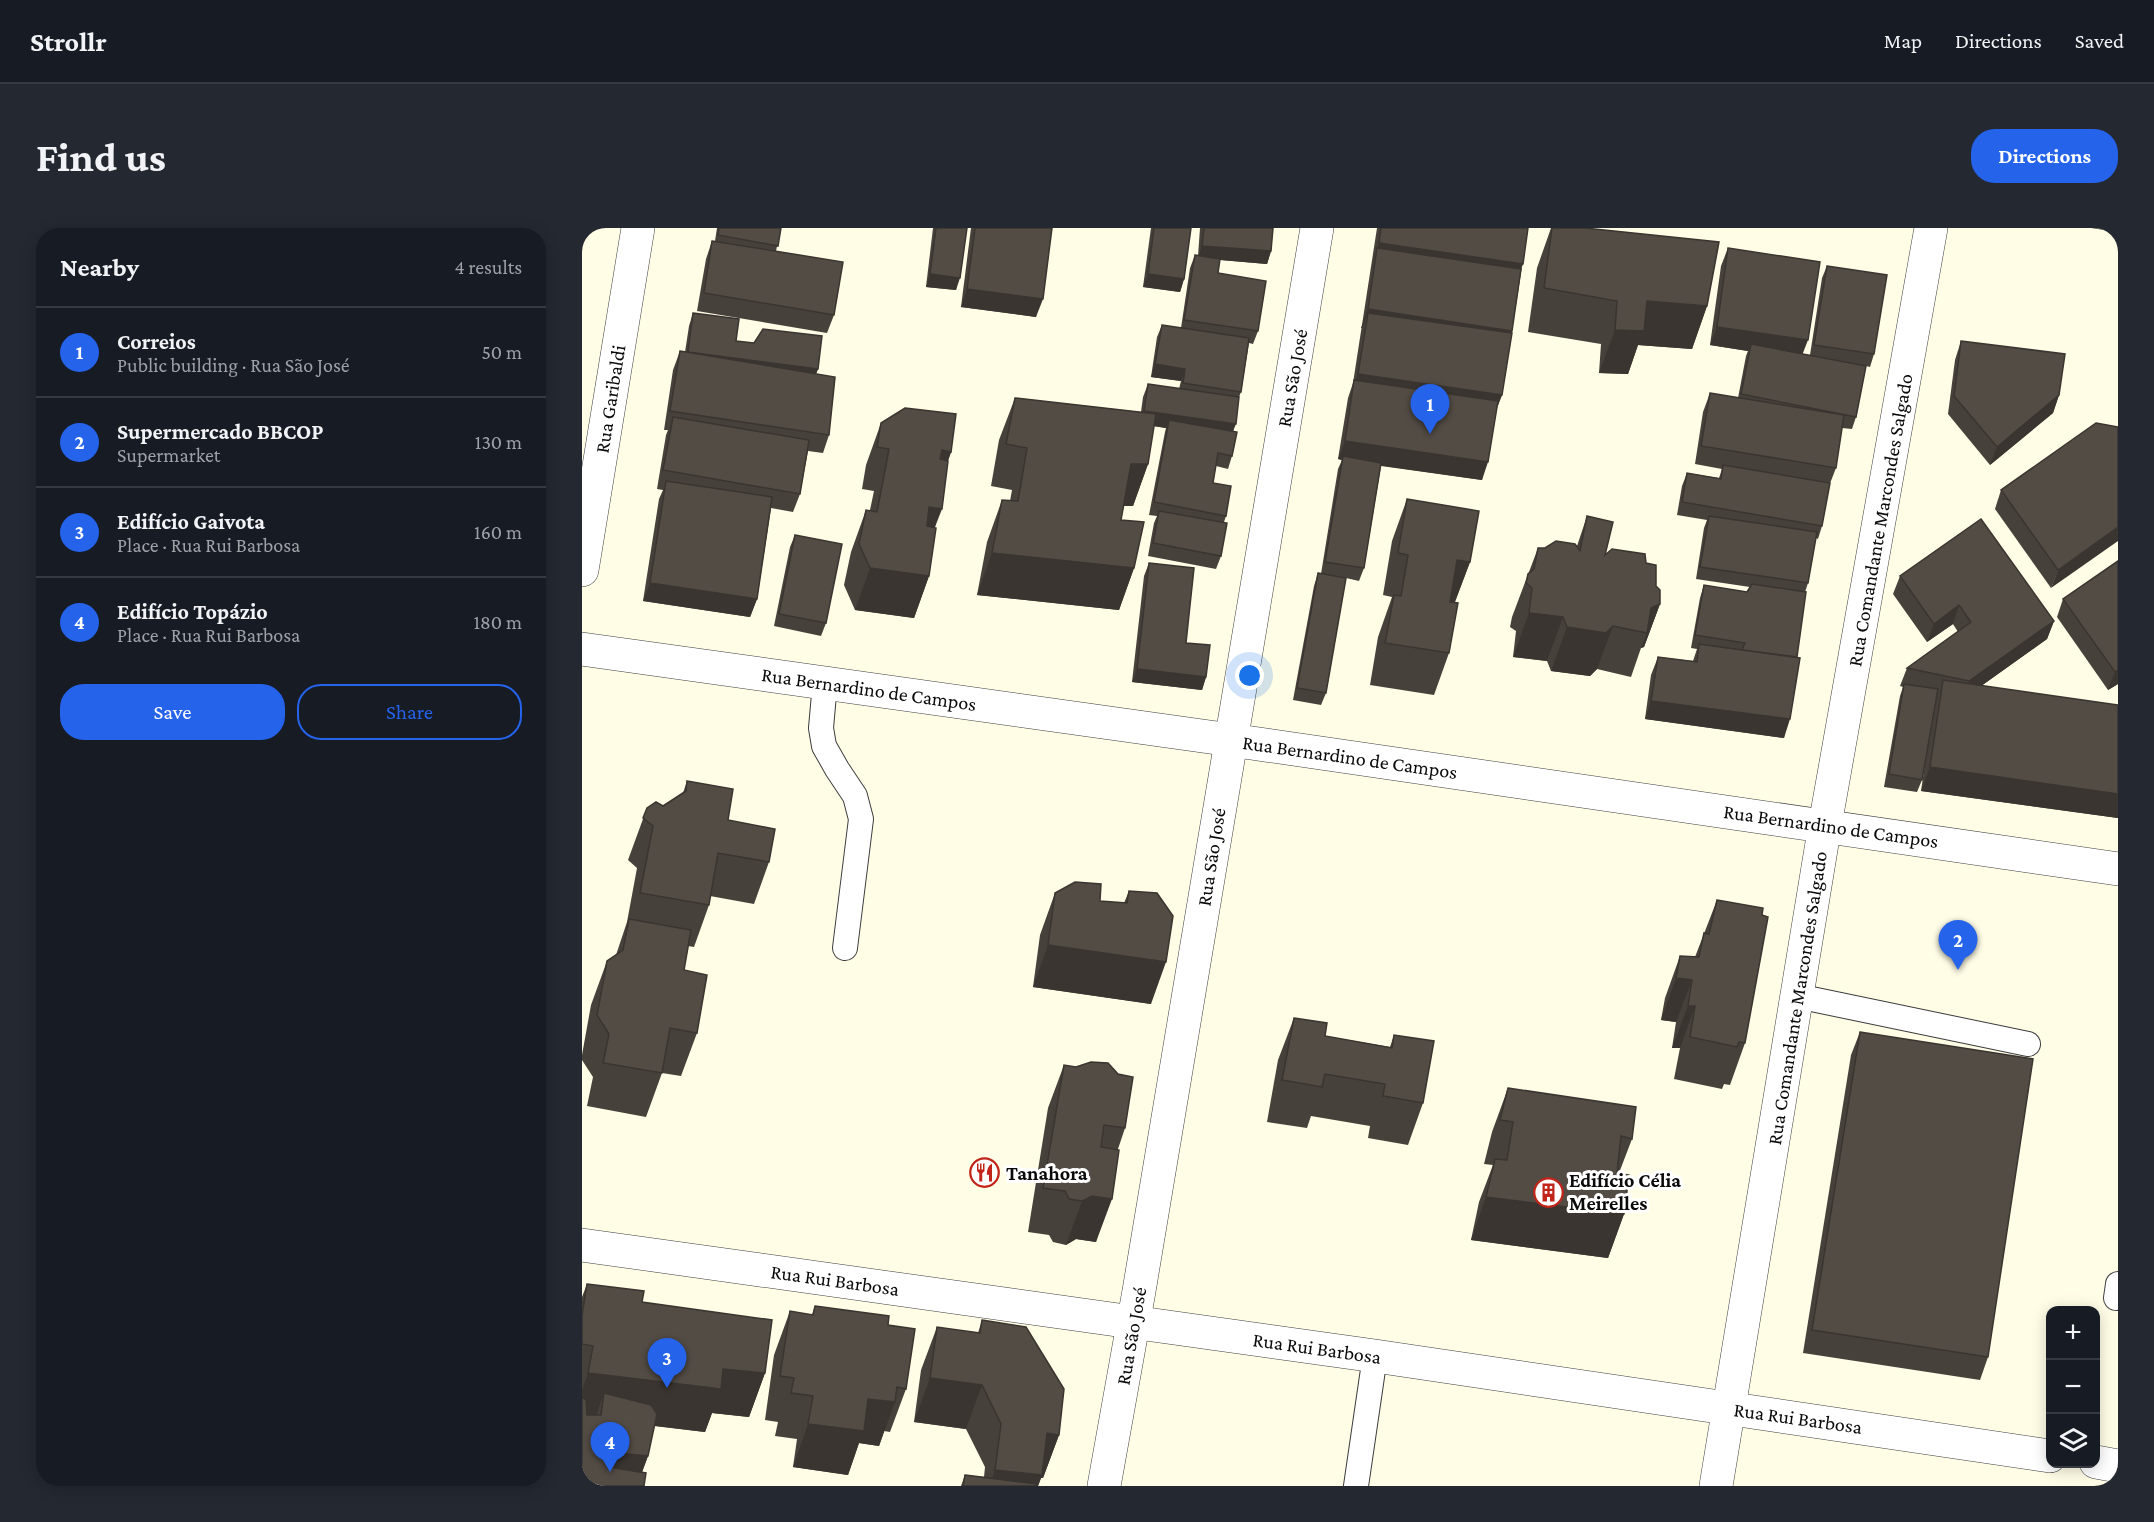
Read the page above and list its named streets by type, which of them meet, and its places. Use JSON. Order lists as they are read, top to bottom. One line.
{"streets":{"street":["Rua São José","Rua Garibaldi","Rua Comandante Marcondes Salgado","Rua Bernardino de Campos","Rua Rui Barbosa"]},"crossings":[["Rua São José","Rua Bernardino de Campos"],["Rua São José","Rua Rui Barbosa"],["Rua Comandante Marcondes Salgado","Rua Bernardino de Campos"],["Rua Comandante Marcondes Salgado","Rua Rui Barbosa"]],"places":{"restaurant":["Tanahora"],"building":["Edifício Célia Meirelles"]},"page":{"header":"Strollr","nav":["Map","Directions","Saved"],"buttons":["Directions",["Save","Share"]],"title":"Find us","heading":["Nearby","4 results"],"list":[{"mark":"1","name":"Correios","note":"Public building · Rua São José","value":"50 m"},{"mark":"2","name":"Supermercado BBCOP","note":"Supermarket","value":"130 m"},{"mark":"3","name":"Edifício Gaivota","note":"Place · Rua Rui Barbosa","value":"160 m"},{"mark":"4","name":"Edifício Topázio","note":"Place · Rua Rui Barbosa","value":"180 m"}],"pins":["1","2","3","4"],"map_buttons":["+","−"]}}
